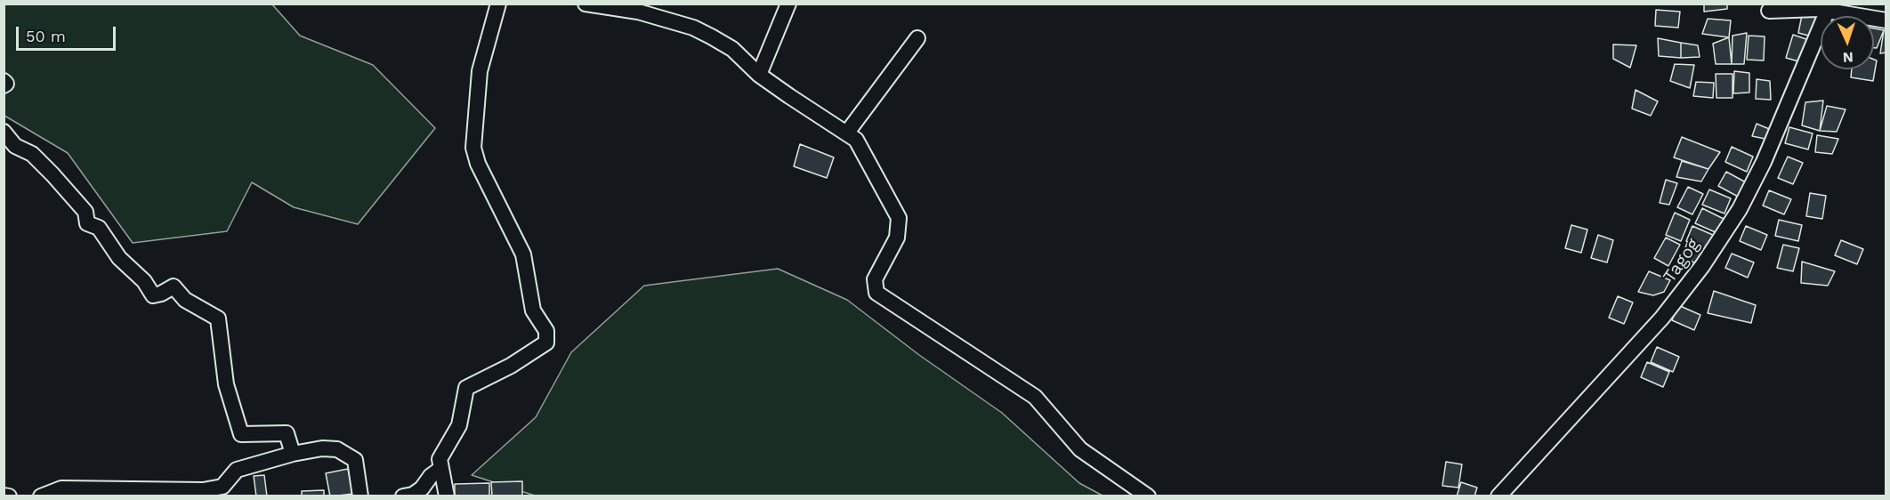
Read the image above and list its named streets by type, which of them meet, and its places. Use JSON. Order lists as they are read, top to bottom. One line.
{"streets":{"street":["Tagog"]},"scale_bar":"50 m","north":"bottom"}
